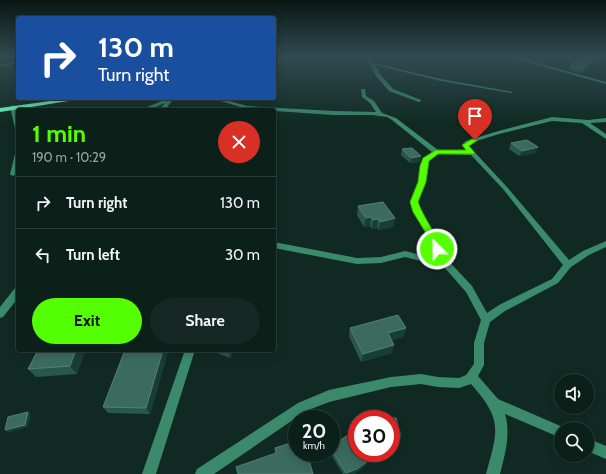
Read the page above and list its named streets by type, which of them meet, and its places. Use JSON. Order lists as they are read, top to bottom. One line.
{"page":{"turn":["130 m","Turn right"],"heading":["1 min","190 m · 10:29"],"list":[{"name":"Turn right","value":"130 m"},{"name":"Turn left","value":"30 m"}],"buttons":["Exit","Share"],"speed":"20 km/h","limit":"30"}}
